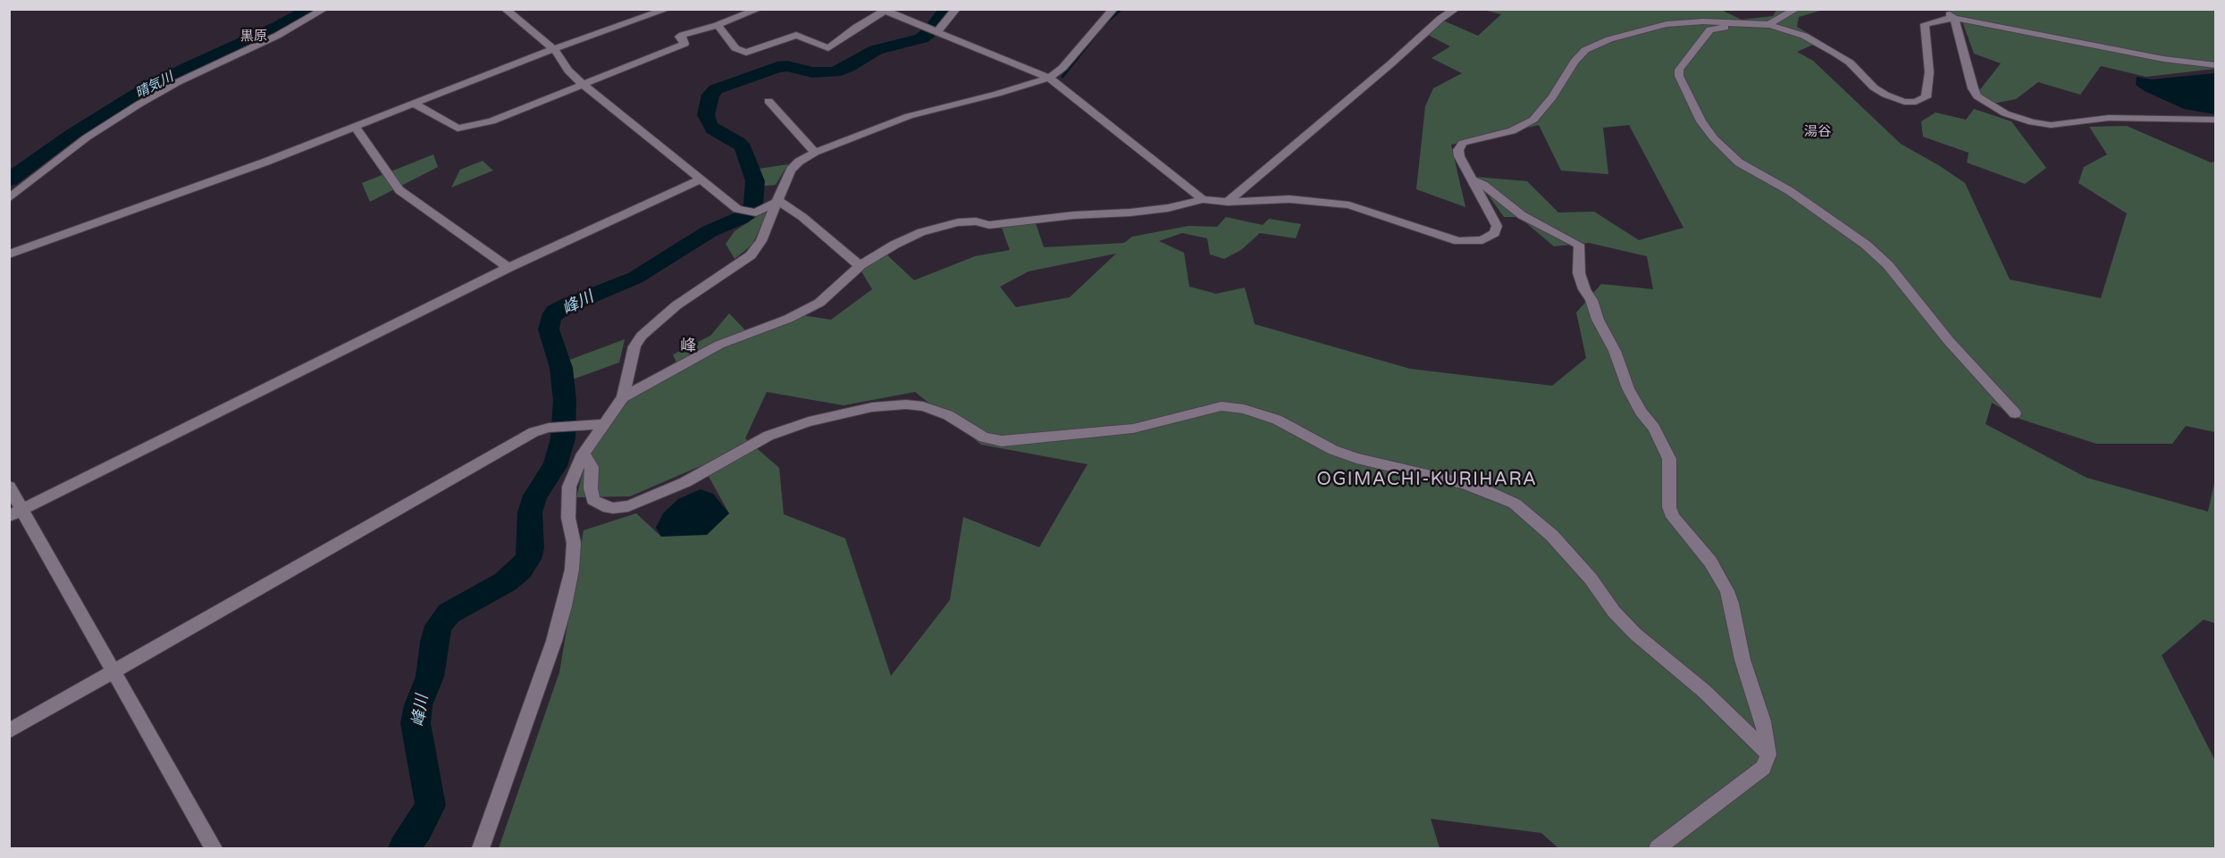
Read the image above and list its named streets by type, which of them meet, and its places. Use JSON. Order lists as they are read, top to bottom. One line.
{"districts":["黒原","湯谷","峰","OGIMACHI-KURIHARA"],"water":["晴気川","峰川"]}
